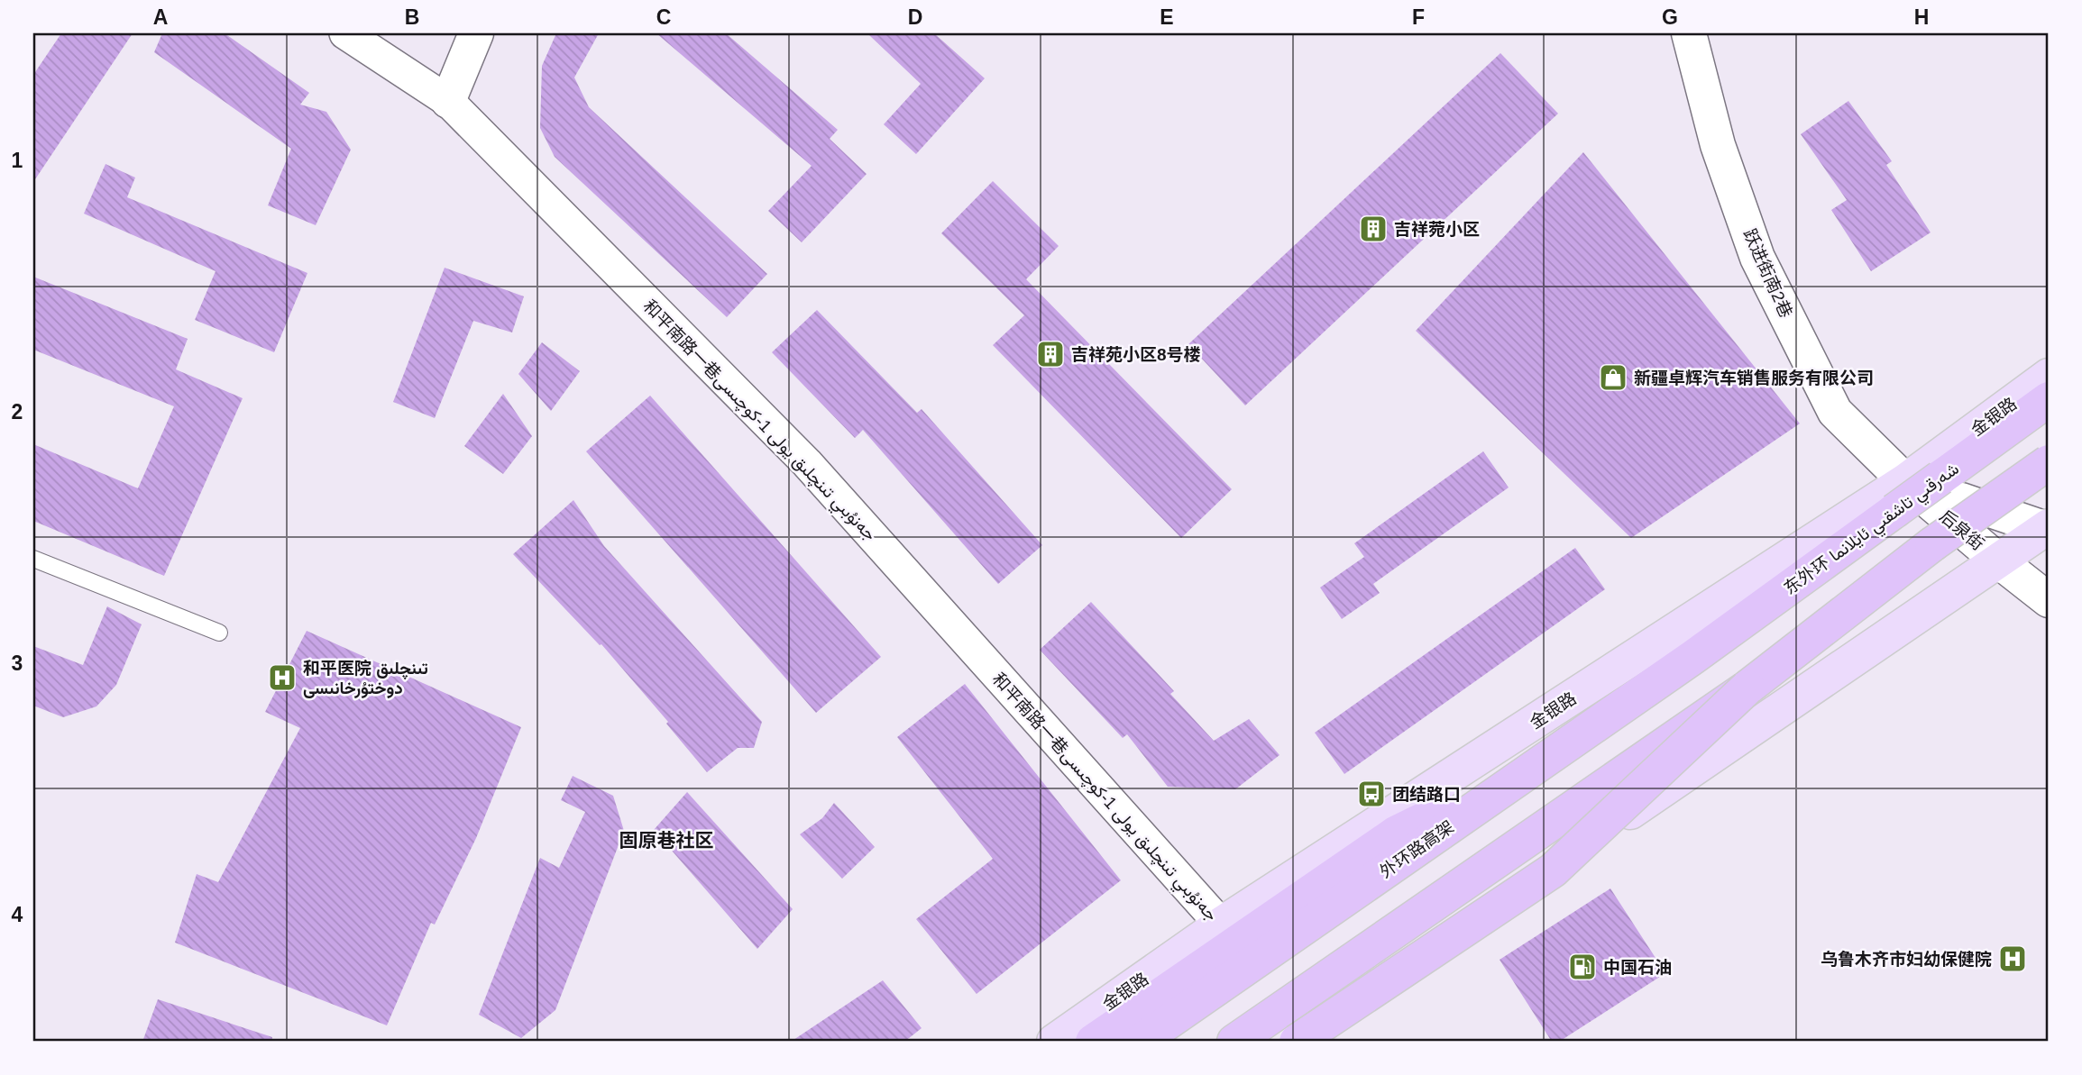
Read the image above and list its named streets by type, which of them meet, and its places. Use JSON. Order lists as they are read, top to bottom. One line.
{"streets":{"highway":["东外环 شەرقىي تاشقىي ئايلانما","外环路高架"],"main road":["金银路"],"street":["跃进街南2巷","和平南路一巷جەنۇبىي تىنچلىق يولى 1-كوچىسى","后泉街"]},"crossings":[["跃进街南2巷","金银路"],["跃进街南2巷","后泉街"],["金银路","和平南路一巷جەنۇبىي تىنچلىق يولى 1-كوچىسى"],["金银路","后泉街"],["东外环 شەرقىي تاشقىي ئايلانما","外环路高架"]],"districts":["固原巷社区"],"places":{"building":["吉祥菀小区","吉祥苑小区8号楼"],"shop":["新疆卓辉汽车销售服务有限公司"],"hospital":["和平医院 تىنچلىق دوختۇرخانىسى","乌鲁木齐市妇幼保健院"],"bus stop":["团结路口"],"fuel station":["中国石油"]},"grid":{"columns":["A","B","C","D","E","F","G","H"],"rows":["1","2","3","4"]}}
